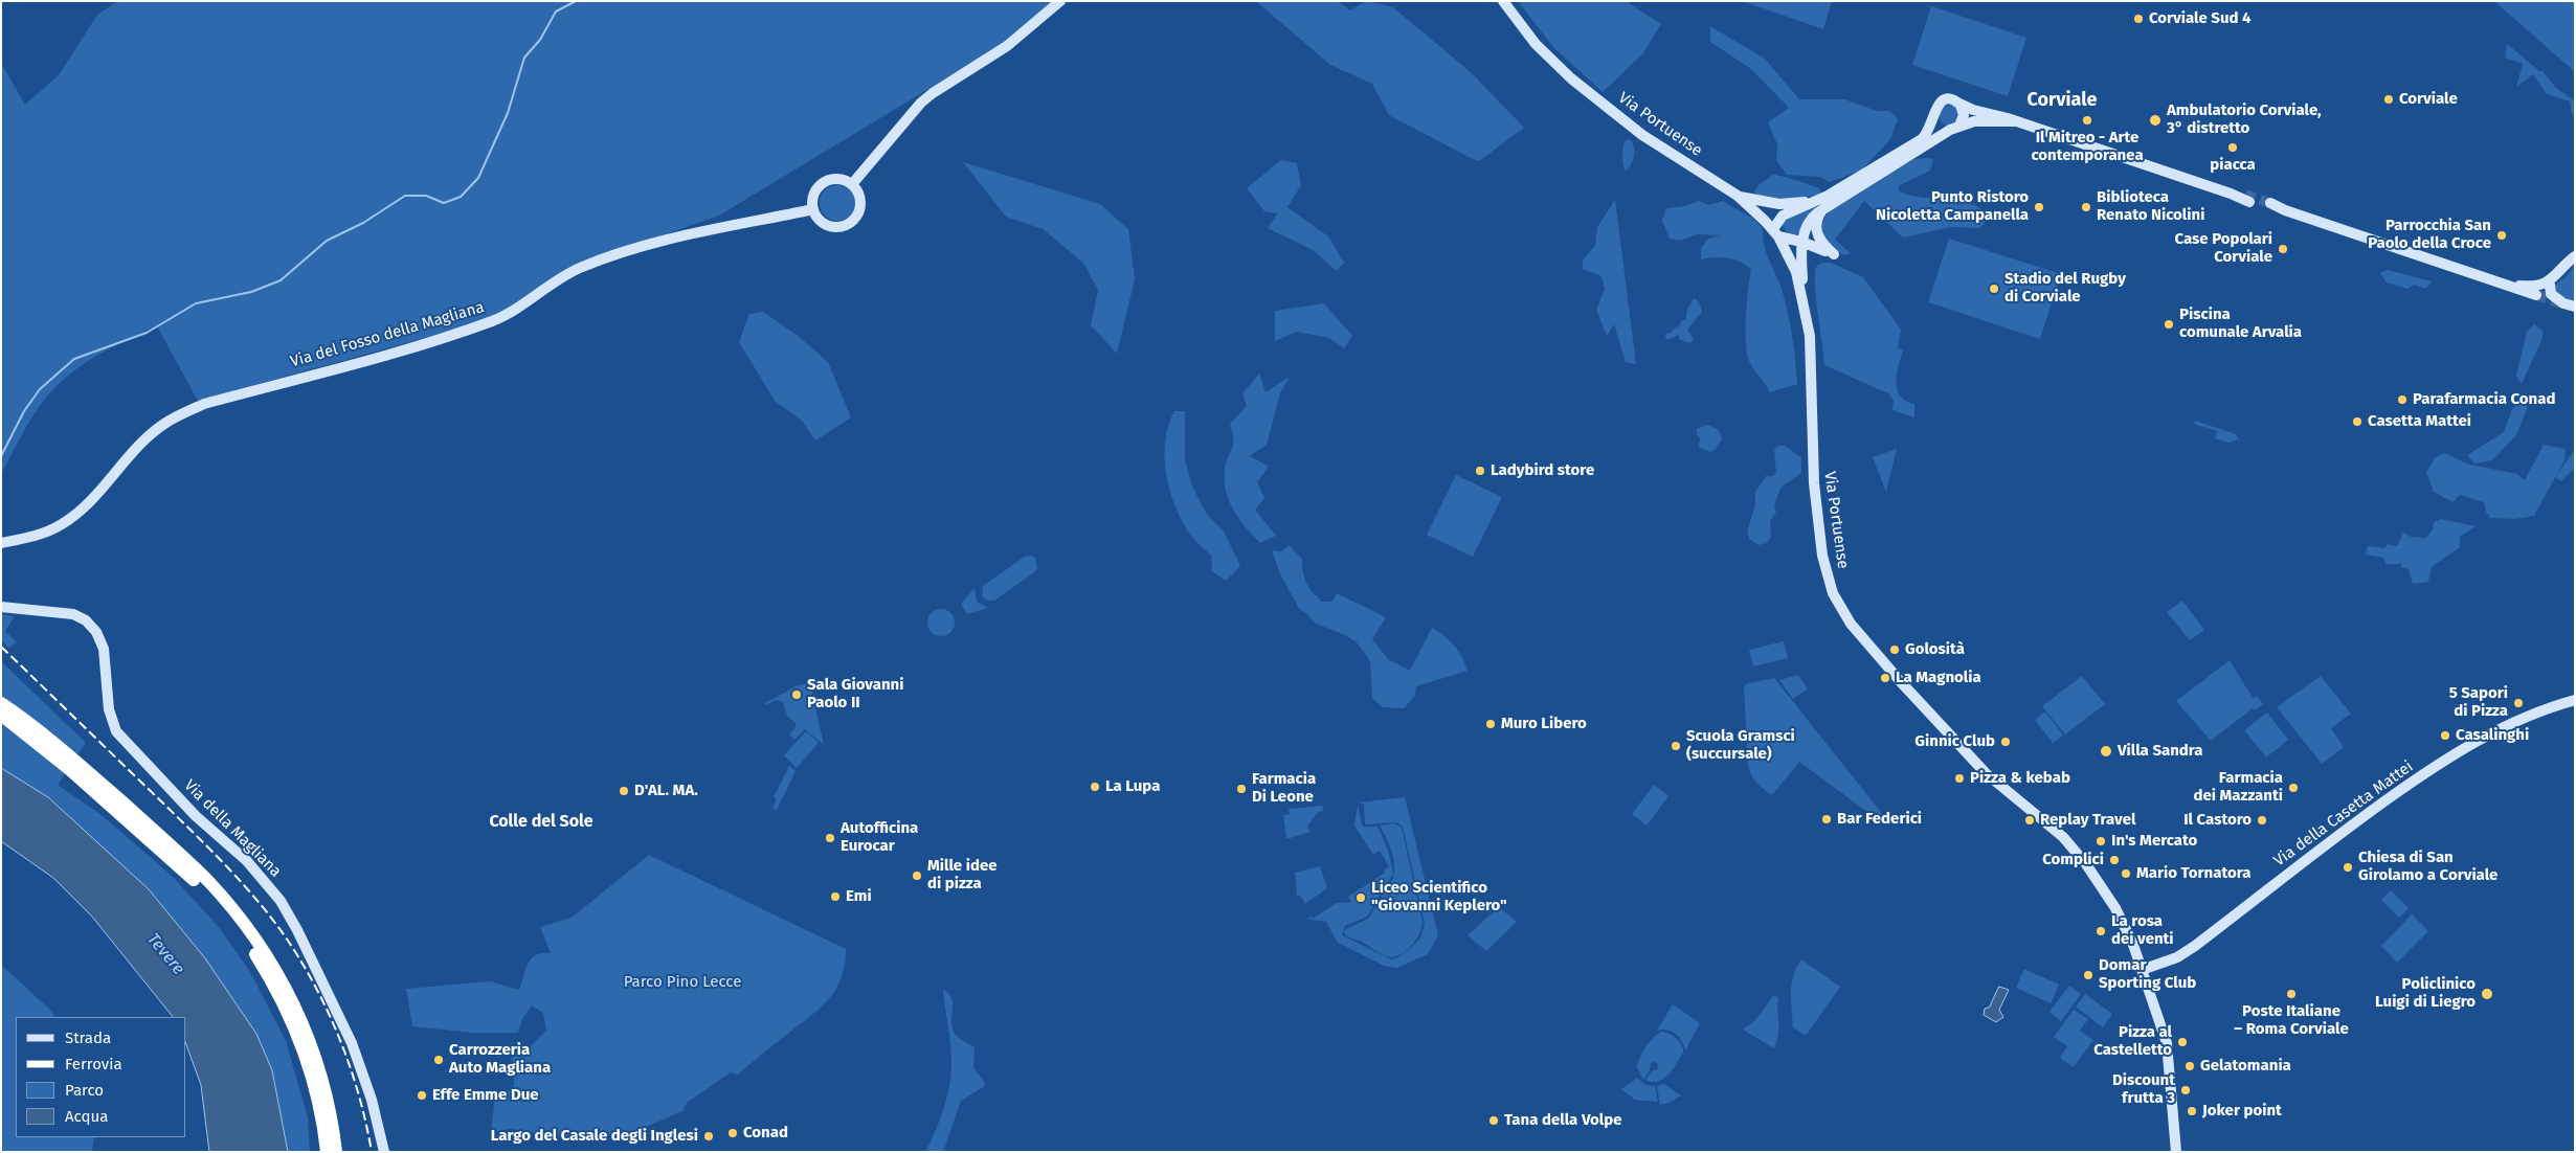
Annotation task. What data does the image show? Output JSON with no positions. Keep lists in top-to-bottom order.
{
  "streets": {
    "street": [
      "Via Portuense",
      "Via del Fosso della Magliana",
      "Via della Casetta Mattei",
      "Via della Magliana"
    ]
  },
  "crossings": [
    ["Via Portuense", "Via della Casetta Mattei"]
  ],
  "districts": ["Corviale", "Colle del Sole"],
  "water": ["Tevere"],
  "parks": ["Parco Pino Lecce"],
  "places": [
    "Corviale Sud 4",
    "Corviale",
    "Il Mitreo - Arte contemporanea",
    "Ambulatorio Corviale, 3° distretto",
    "piacca",
    "Punto Ristoro Nicoletta Campanella",
    "Biblioteca Renato Nicolini",
    "Parrocchia San Paolo della Croce",
    "Case Popolari Corviale",
    "Stadio del Rugby di Corviale",
    "Piscina comunale Arvalia",
    "Parafarmacia Conad",
    "Casetta Mattei",
    "Ladybird store",
    "Golosità",
    "La Magnolia",
    "Sala Giovanni Paolo II",
    "5 Sapori di Pizza",
    "Muro Libero",
    "Casalinghi",
    "Ginnic Club",
    "Scuola Gramsci (succursale)",
    "Villa Sandra",
    "Pizza & kebab",
    "La Lupa",
    "Farmacia dei Mazzanti",
    "Farmacia Di Leone",
    "D'AL. MA.",
    "Bar Federici",
    "Replay Travel",
    "Il Castoro",
    "Autofficina Eurocar",
    "In's Mercato",
    "Complici",
    "Chiesa di San Girolamo a Corviale",
    "Mario Tornatora",
    "Mille idee di pizza",
    "Emi",
    "Liceo Scientifico \"Giovanni Keplero\"",
    "La rosa dei venti",
    "Domar Sporting Club",
    "Poste Italiane – Roma Corviale",
    "Policlinico Luigi di Liegro",
    "Pizza al Castelletto",
    "Carrozzeria Auto Magliana",
    "Gelatomania",
    "Discount frutta 3",
    "Effe Emme Due",
    "Joker point",
    "Tana della Volpe",
    "Conad",
    "Largo del Casale degli Inglesi"
  ],
  "legend": [
    "Strada",
    "Ferrovia",
    "Parco",
    "Acqua"
  ]
}
